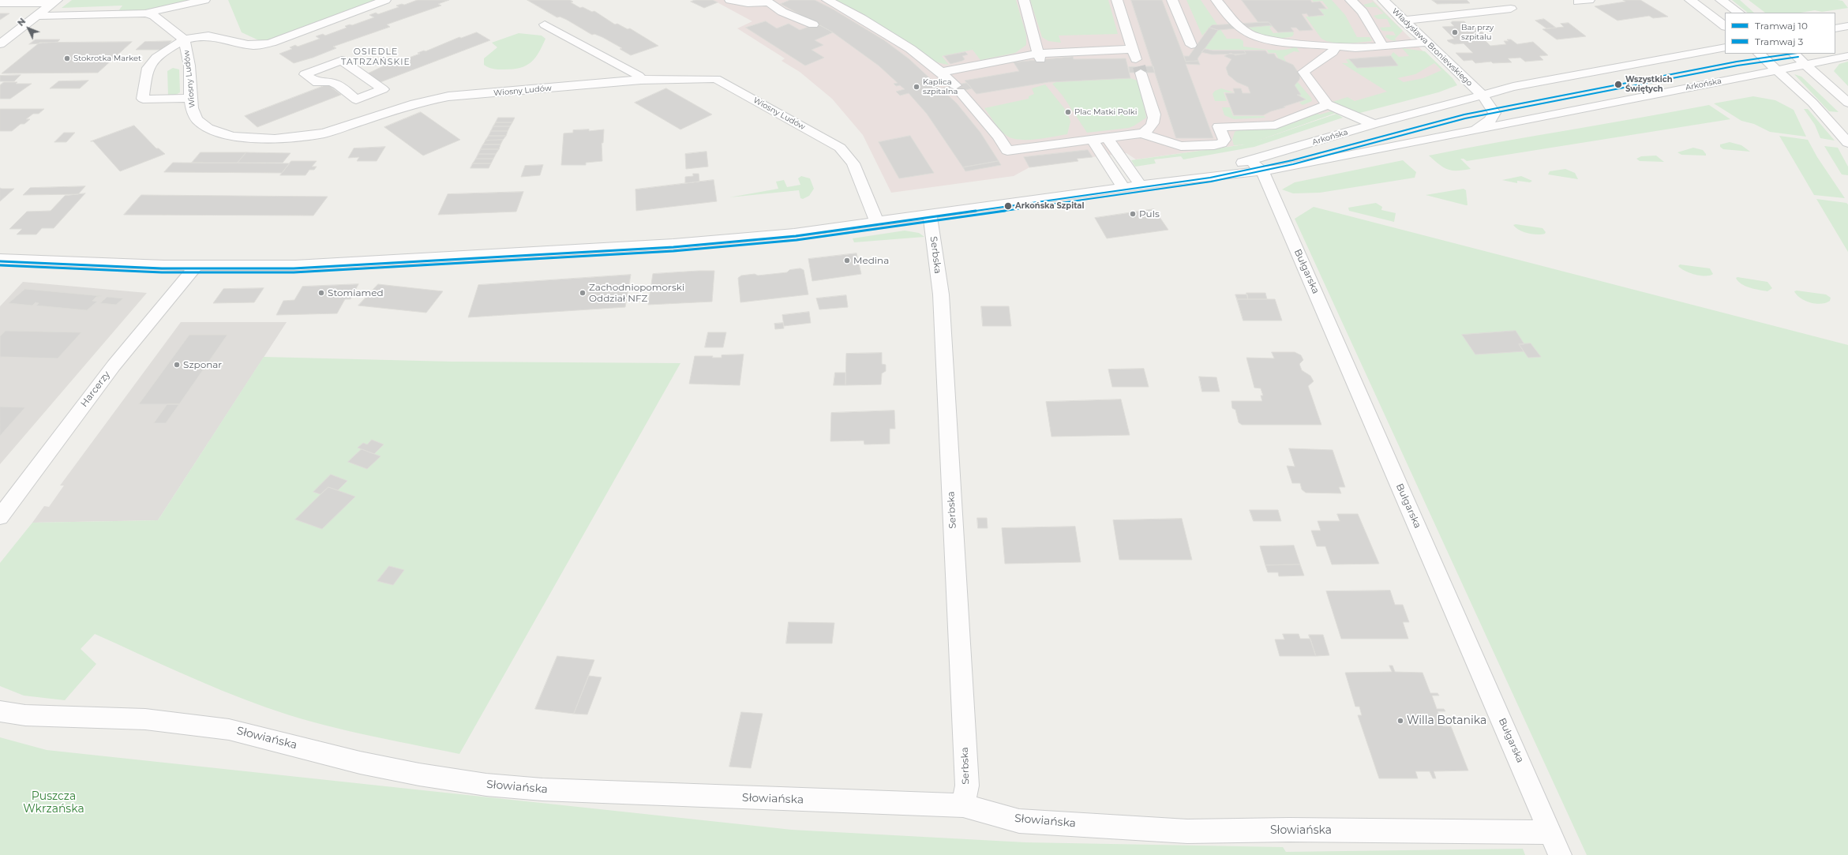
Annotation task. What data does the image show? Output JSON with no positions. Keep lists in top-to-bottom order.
{
  "streets": {
    "street": [
      "Władysława Broniewskiego",
      "Wiosny Ludów",
      "Arkońska",
      "Serbska",
      "Bułgarska",
      "Harcerzy",
      "Słowiańska"
    ]
  },
  "crossings": [
    ["Władysława Broniewskiego", "Arkońska"],
    ["Wiosny Ludów", "Arkońska"],
    ["Arkońska", "Serbska"],
    ["Arkońska", "Bułgarska"],
    ["Arkońska", "Harcerzy"],
    ["Serbska", "Słowiańska"],
    ["Bułgarska", "Słowiańska"]
  ],
  "districts": ["OSIEDLE TATRZAŃSKIE"],
  "parks": ["Puszcza Wkrzańska"],
  "places": [
    "Bar przy szpitalu",
    "Stokrotka Market",
    "Wszystkich Świętych",
    "Kaplica szpitalna",
    "Plac Matki Polki",
    "Arkońska Szpital",
    "Puls",
    "Medina",
    "Stomiamed",
    "Zachodniopomorski Oddział NFZ",
    "Szponar",
    "Willa Botanika"
  ],
  "lines": ["tram line 10", "tram line 3"],
  "legend": ["Tramwaj 10", "Tramwaj 3"],
  "north": "top left"
}
